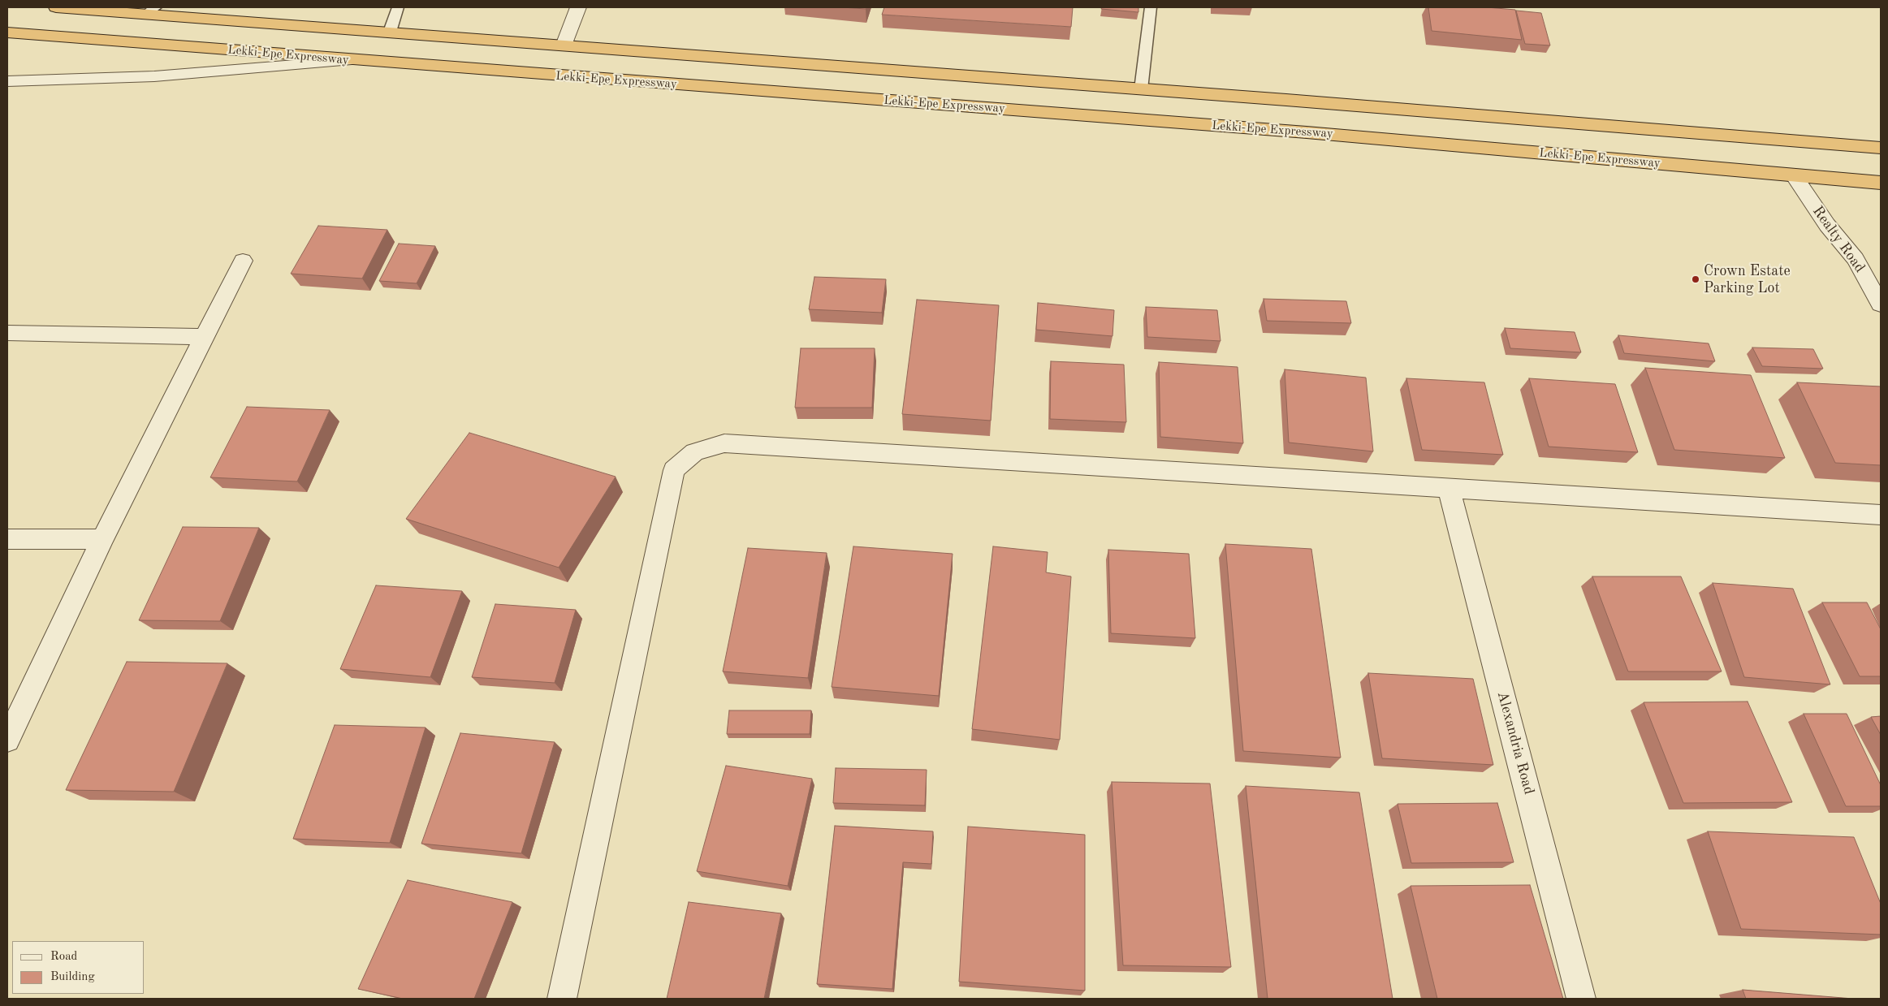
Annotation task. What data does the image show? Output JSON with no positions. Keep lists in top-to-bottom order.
{
  "streets": {
    "highway": ["Lekki-Epe Expressway"],
    "street": ["Realty Road", "Alexandria Road"]
  },
  "crossings": [
    ["Lekki-Epe Expressway", "Realty Road"]
  ],
  "places": ["Crown Estate Parking Lot"],
  "legend": ["Road", "Building"]
}
